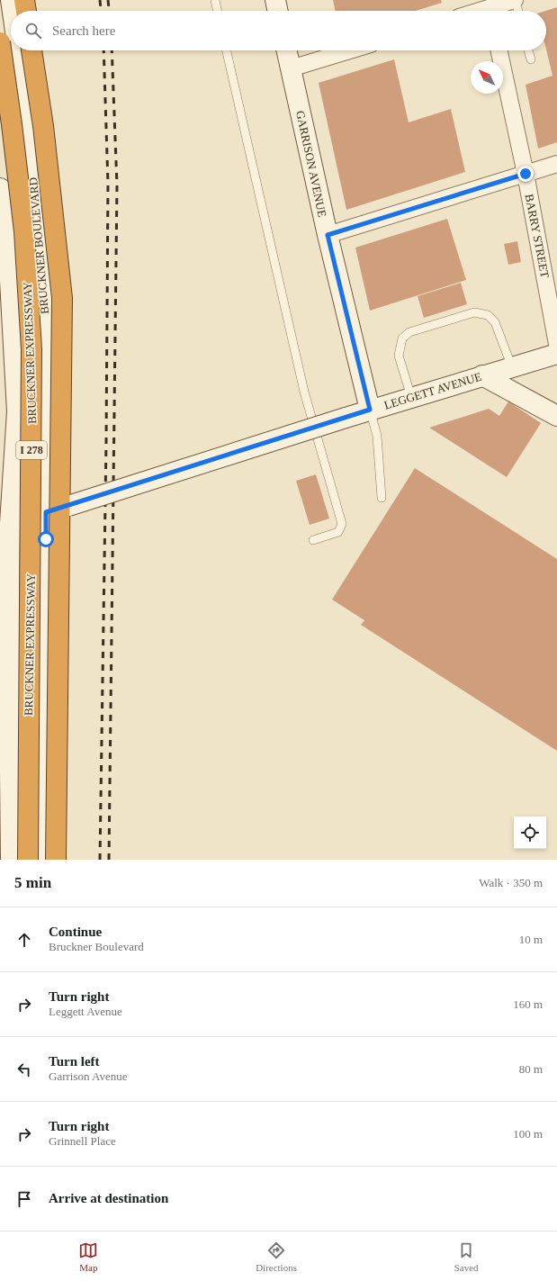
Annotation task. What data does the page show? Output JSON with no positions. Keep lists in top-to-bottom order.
{
  "streets": {
    "highway": ["BRUCKNER EXPRESSWAY", "I 278"],
    "main road": ["GARRISON AVENUE", "BRUCKNER BOULEVARD", "LEGGETT AVENUE"],
    "street": ["BARRY STREET"]
  },
  "crossings": [
    ["GARRISON AVENUE", "LEGGETT AVENUE"],
    ["BRUCKNER BOULEVARD", "LEGGETT AVENUE"]
  ],
  "north": "top left",
  "page": {
    "search": "Search here",
    "heading": ["5 min", "Walk · 350 m"],
    "list": [
      ["Continue", "Bruckner Boulevard", "10 m"],
      ["Turn right", "Leggett Avenue", "160 m"],
      ["Turn left", "Garrison Avenue", "80 m"],
      ["Turn right", "Grinnell Place", "100 m"],
      "Arrive at destination"
    ],
    "nav": ["Map", "Directions", "Saved"]
  }
}
